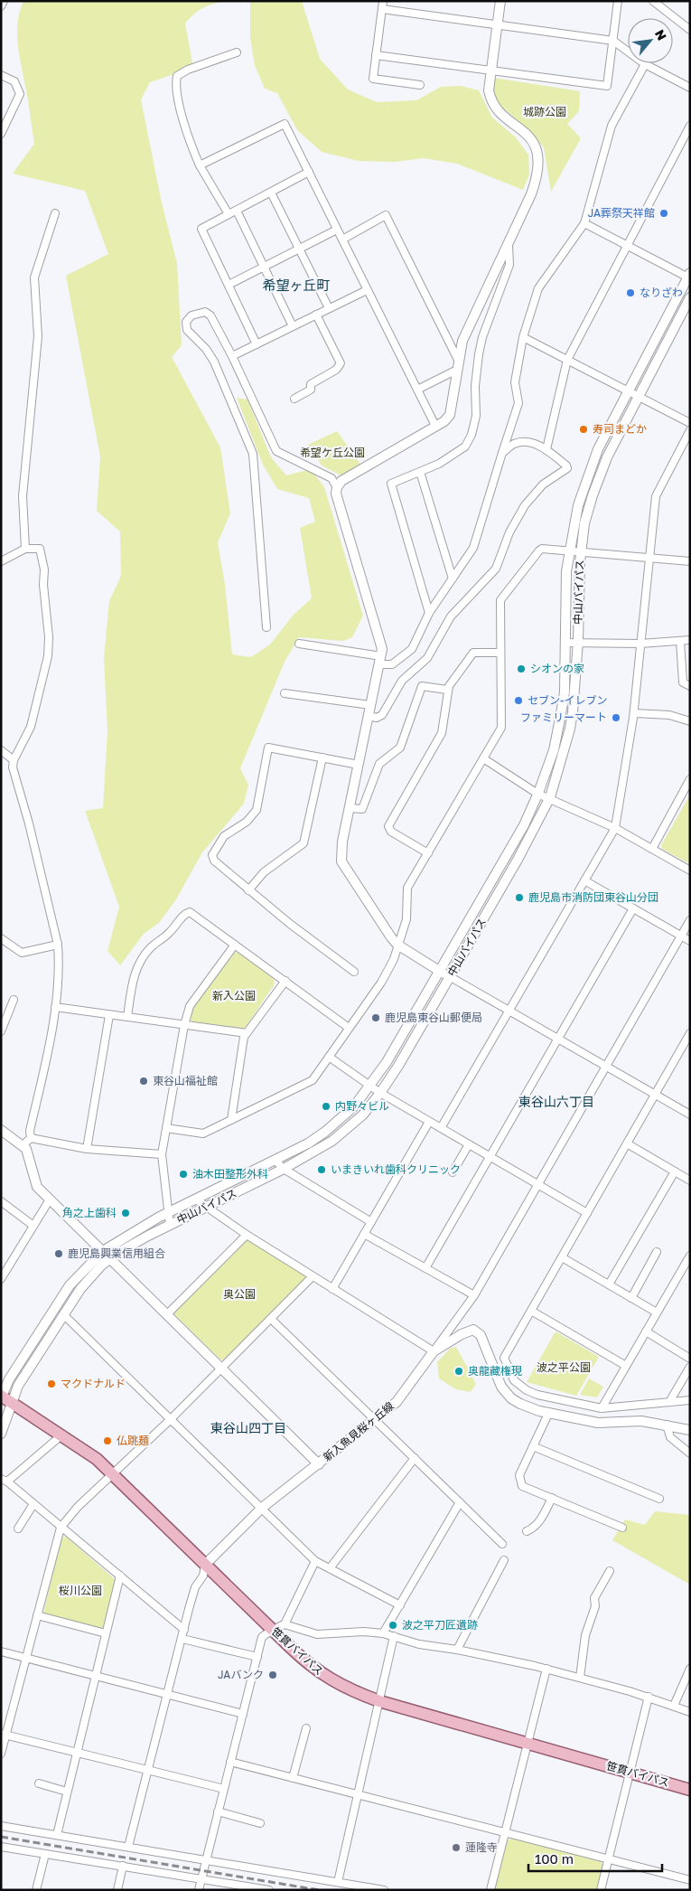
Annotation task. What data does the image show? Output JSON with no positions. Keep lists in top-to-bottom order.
{
  "streets": {
    "main road": ["笹貫バイパス"],
    "street": ["中山バイパス", "新入魚見桜ヶ丘線"]
  },
  "crossings": [
    ["中山バイパス", "笹貫バイパス"],
    ["新入魚見桜ヶ丘線", "笹貫バイパス"]
  ],
  "districts": ["希望ヶ丘町", "東谷山六丁目", "東谷山四丁目"],
  "parks": [
    "城跡公園",
    "希望ケ丘公園",
    "新入公園",
    "奥公園",
    "波之平公園",
    "桜川公園"
  ],
  "places": [
    "JA葬祭天祥館",
    "なりざわ",
    "寿司まどか",
    "シオンの家",
    "セブン-イレブン",
    "ファミリーマート",
    "鹿児島市消防団東谷山分団",
    "鹿児島東谷山郵便局",
    "東谷山福祉館",
    "内野々ビル",
    "いまきいれ歯科クリニック",
    "油木田整形外科",
    "角之上歯科",
    "鹿児島興業信用組合",
    "奥龍藏権現",
    "マクドナルド",
    "仏跳麺",
    "波之平刀匠遺跡",
    "JAバンク",
    "蓮隆寺"
  ],
  "scale_bar": "100 m",
  "north": "top right"
}
